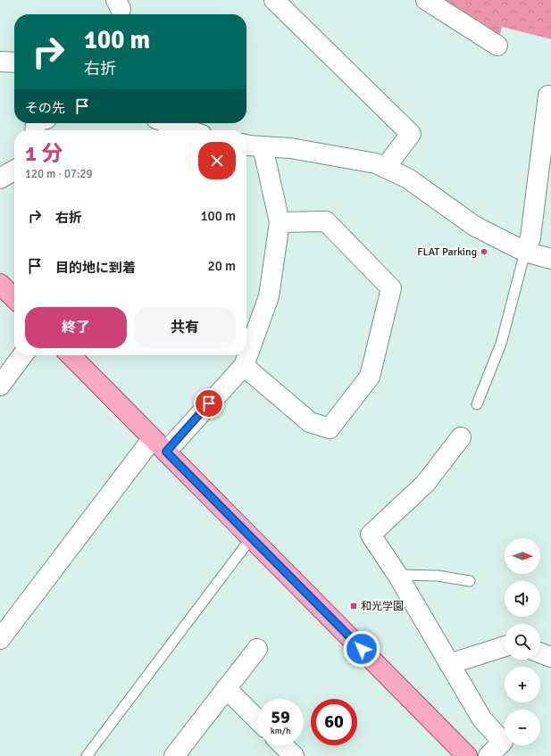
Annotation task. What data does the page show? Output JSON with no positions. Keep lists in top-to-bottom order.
{
  "places": {
    "other": ["FLAT Parking"],
    "transit": ["和光学園"]
  },
  "north": "right",
  "page": {
    "turn": ["100 m", "右折"],
    "then": "その先",
    "heading": ["1 分", "120 m · 07:29"],
    "list": [
      {
        "name": "右折",
        "value": "100 m"
      },
      {
        "name": "目的地に到着",
        "value": "20 m"
      }
    ],
    "buttons": ["終了", "共有"],
    "map_buttons": ["+", "−"],
    "speed": "59 km/h",
    "limit": "60"
  }
}
